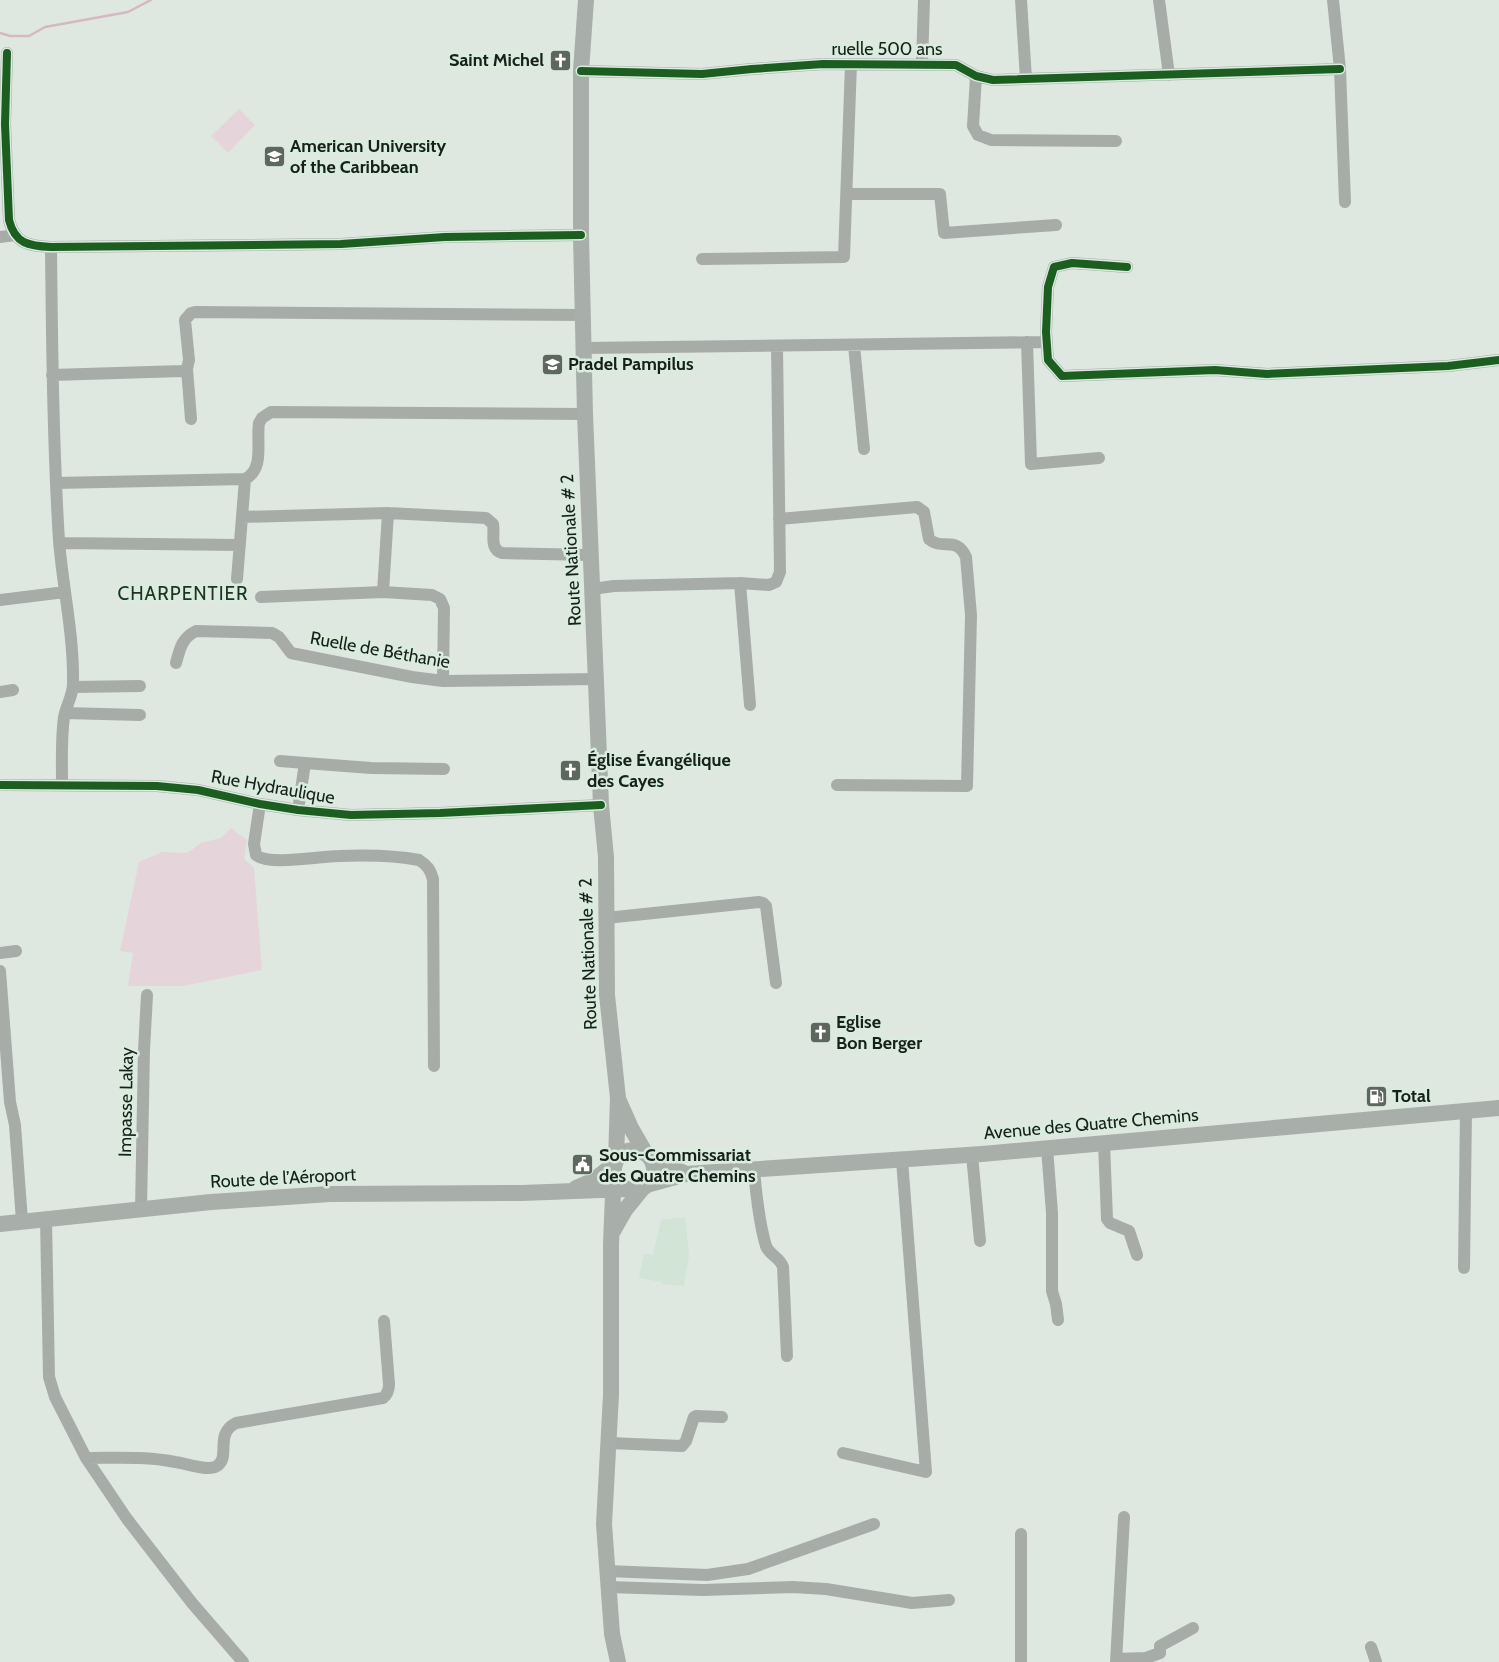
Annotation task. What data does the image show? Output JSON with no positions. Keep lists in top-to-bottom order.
{
  "streets": {
    "main road": ["Route Nationale # 2", "Avenue des Quatre Chemins", "Route de l’Aéroport"],
    "street": [
      "ruelle 500 ans",
      "Ruelle de Béthanie",
      "Rue Hydraulique",
      "Impasse Lakay"
    ]
  },
  "crossings": [
    ["ruelle 500 ans", "Route Nationale # 2"],
    ["Route Nationale # 2", "Ruelle de Béthanie"],
    ["Route Nationale # 2", "Rue Hydraulique"],
    ["Route Nationale # 2", "Avenue des Quatre Chemins"],
    ["Route Nationale # 2", "Route de l’Aéroport"],
    ["Impasse Lakay", "Route de l’Aéroport"],
    ["Avenue des Quatre Chemins", "Route de l’Aéroport"]
  ],
  "districts": ["CHARPENTIER"],
  "places": {
    "church": ["Saint Michel", "Église Évangélique des Cayes", "Eglise Bon Berger"],
    "school or university": ["American University of the Caribbean", "Pradel Pampilus"],
    "fuel station": ["Total"],
    "public building": ["Sous-Commissariat des Quatre Chemins"]
  }
}
